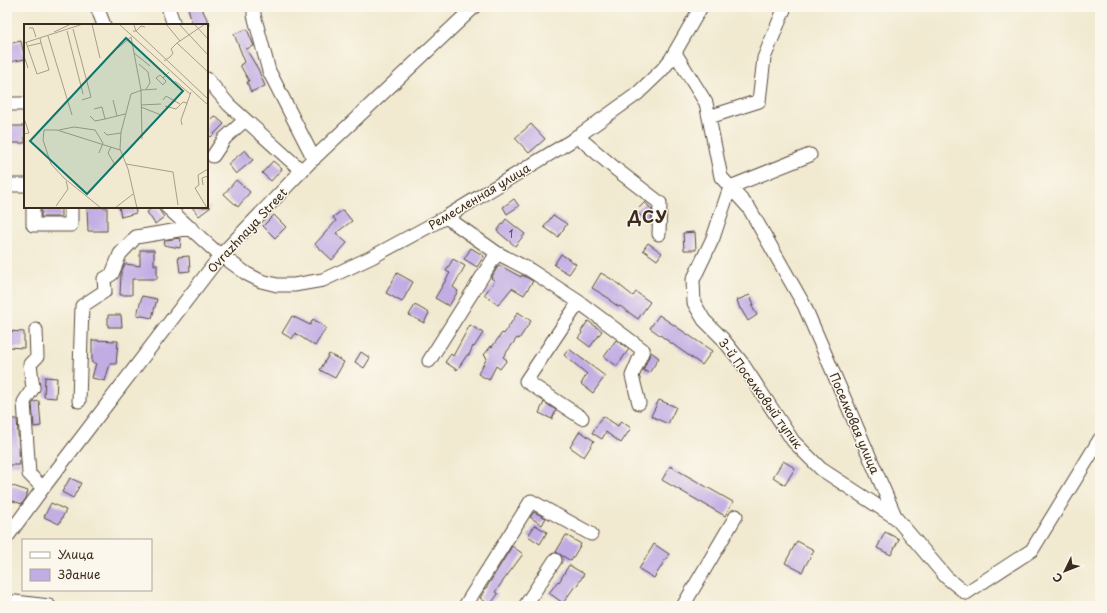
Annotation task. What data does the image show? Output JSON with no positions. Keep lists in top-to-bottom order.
{
  "streets": {
    "street": [
      "Ремесленная улица",
      "Ovrazhnaya Street",
      "3-й Поселковый тупик",
      "Поселковая улица"
    ]
  },
  "crossings": [
    ["Ремесленная улица", "Ovrazhnaya Street"],
    ["Ремесленная улица", "Поселковая улица"],
    ["3-й Поселковый тупик", "Поселковая улица"]
  ],
  "districts": ["ДСУ"],
  "house_numbers": ["1"],
  "legend": ["Улица", "Здание"],
  "north": "bottom left"
}
